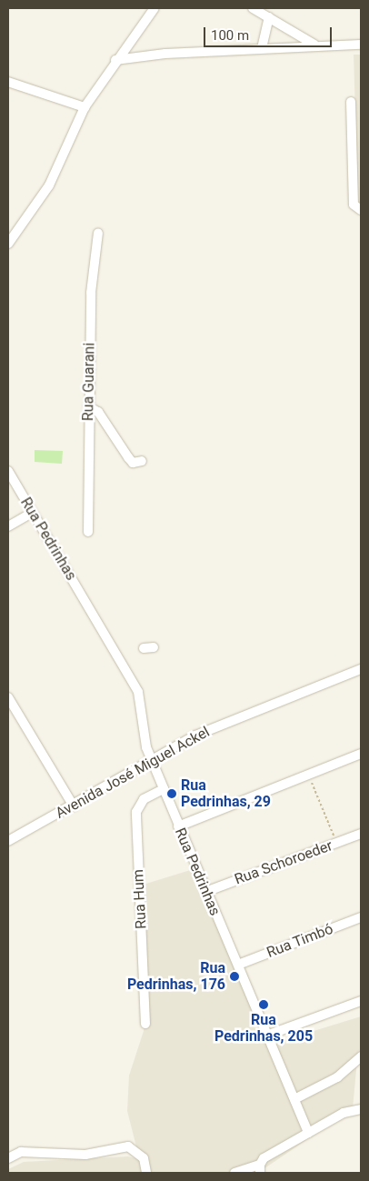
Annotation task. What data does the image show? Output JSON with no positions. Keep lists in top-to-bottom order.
{
  "streets": {
    "street": [
      "Rua Guarani",
      "Rua Pedrinhas",
      "Avenida José Miguel Ackel",
      "Rua Schoroeder",
      "Rua Hum",
      "Rua Timbó"
    ]
  },
  "crossings": [
    ["Rua Pedrinhas", "Avenida José Miguel Ackel"],
    ["Rua Pedrinhas", "Rua Schoroeder"],
    ["Rua Pedrinhas", "Rua Hum"],
    ["Rua Pedrinhas", "Rua Timbó"]
  ],
  "places": ["Rua Pedrinhas, 29", "Rua Pedrinhas, 176", "Rua Pedrinhas, 205"],
  "scale_bar": "100 m"
}
